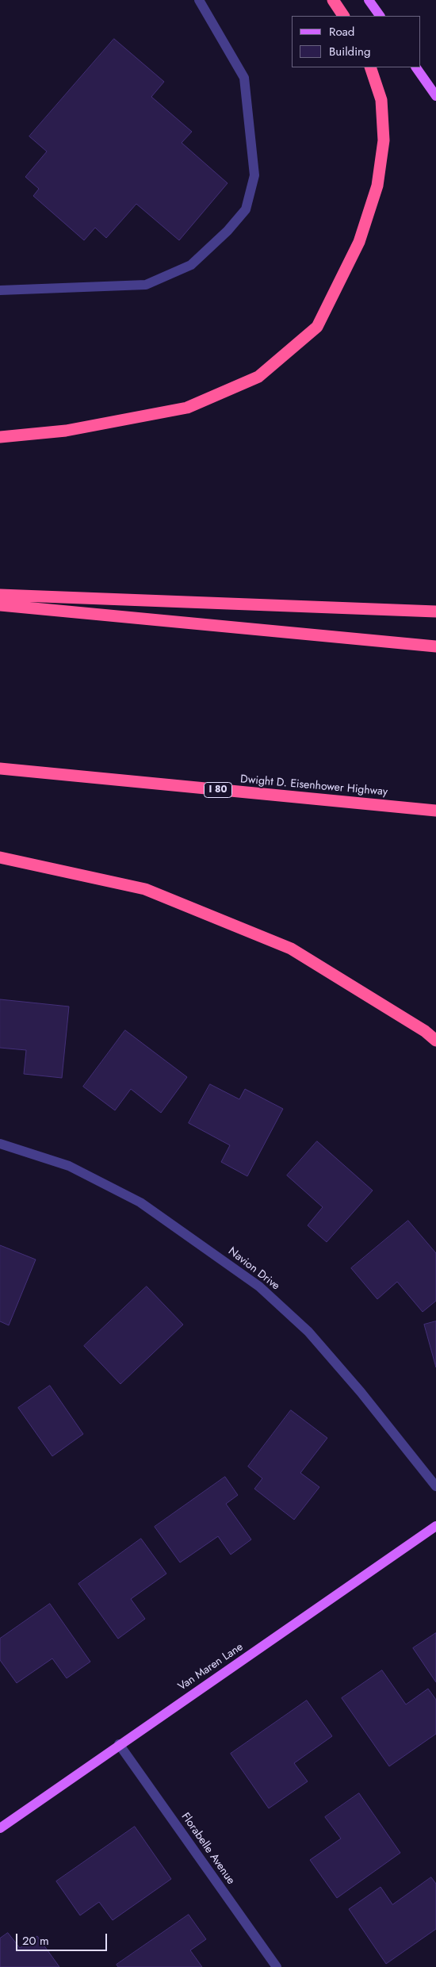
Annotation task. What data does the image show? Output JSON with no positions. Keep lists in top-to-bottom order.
{
  "streets": {
    "highway": ["Dwight D. Eisenhower Highway", "I 80"],
    "main road": ["Van Maren Lane"],
    "street": ["Navion Drive", "Florabelle Avenue"]
  },
  "crossings": [
    ["Van Maren Lane", "Florabelle Avenue"]
  ],
  "legend": ["Road", "Building"],
  "scale_bar": "20 m"
}
